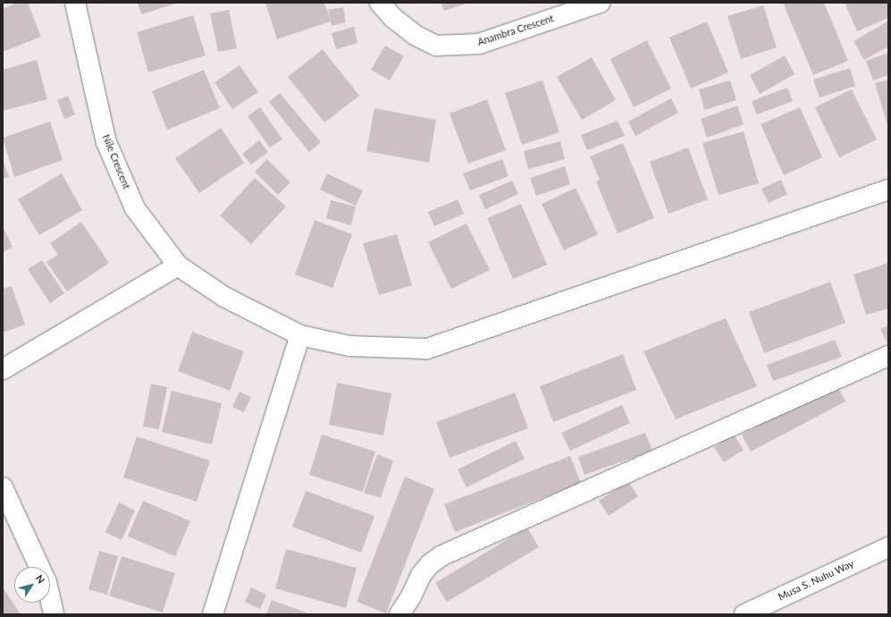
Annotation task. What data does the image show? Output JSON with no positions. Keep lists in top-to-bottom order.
{
  "streets": {
    "street": ["Anambra Crescent", "Nile Crescent", "Musa S. Nuhu Way"]
  },
  "north": "top right"
}
